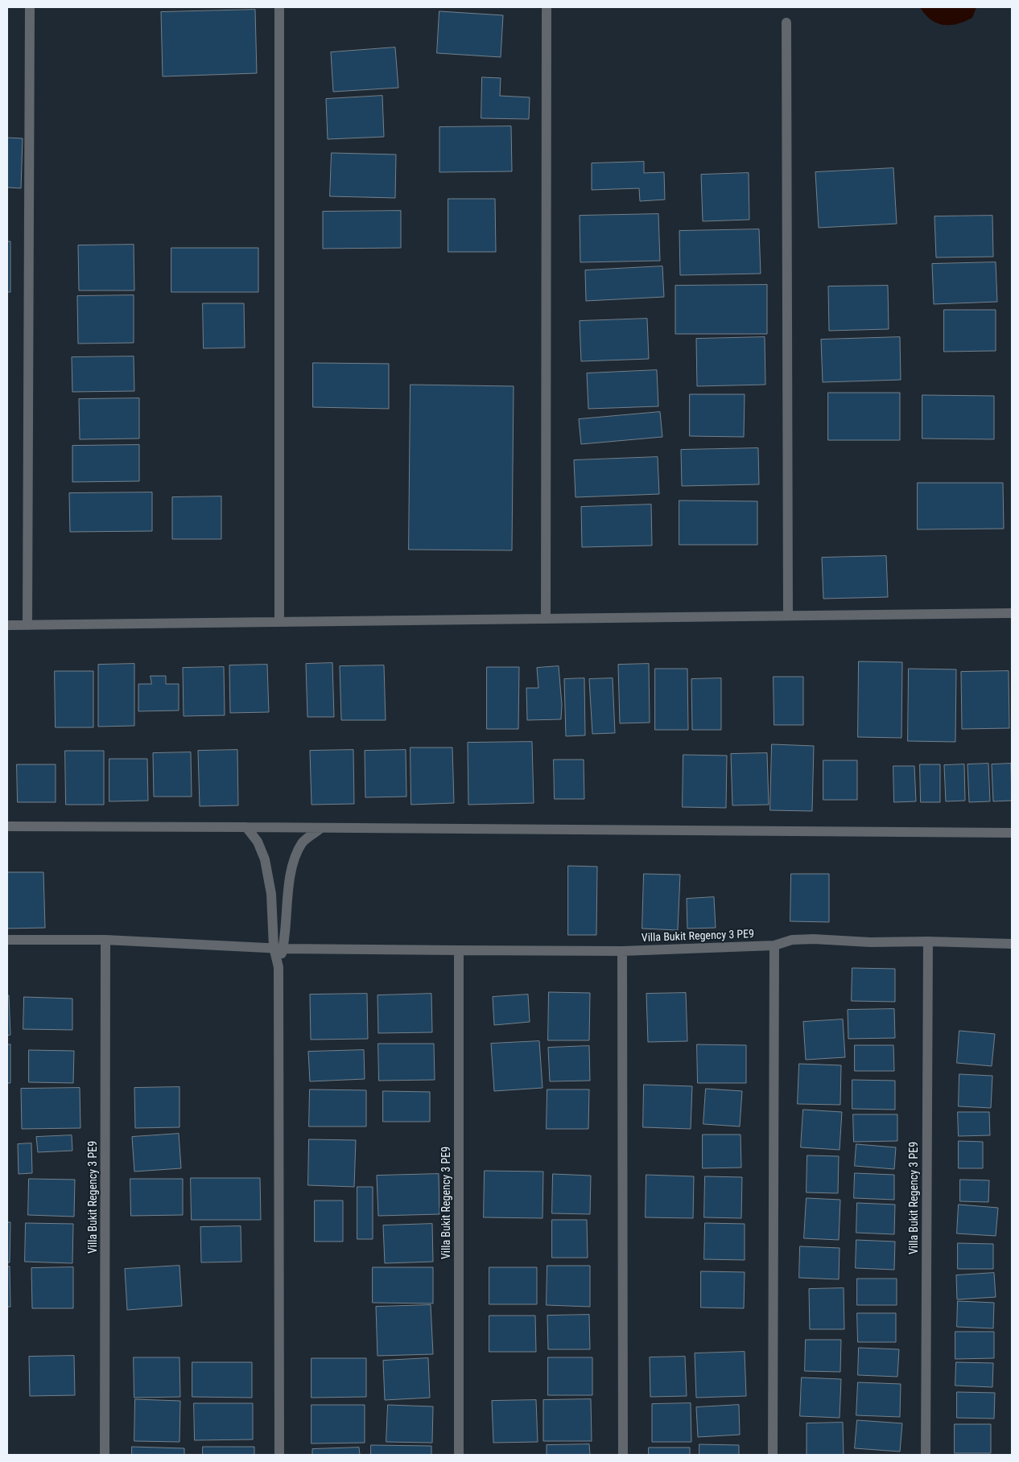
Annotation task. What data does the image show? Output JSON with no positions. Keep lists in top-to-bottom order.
{
  "streets": {
    "street": ["Villa Bukit Regency 3 PE9"]
  }
}
